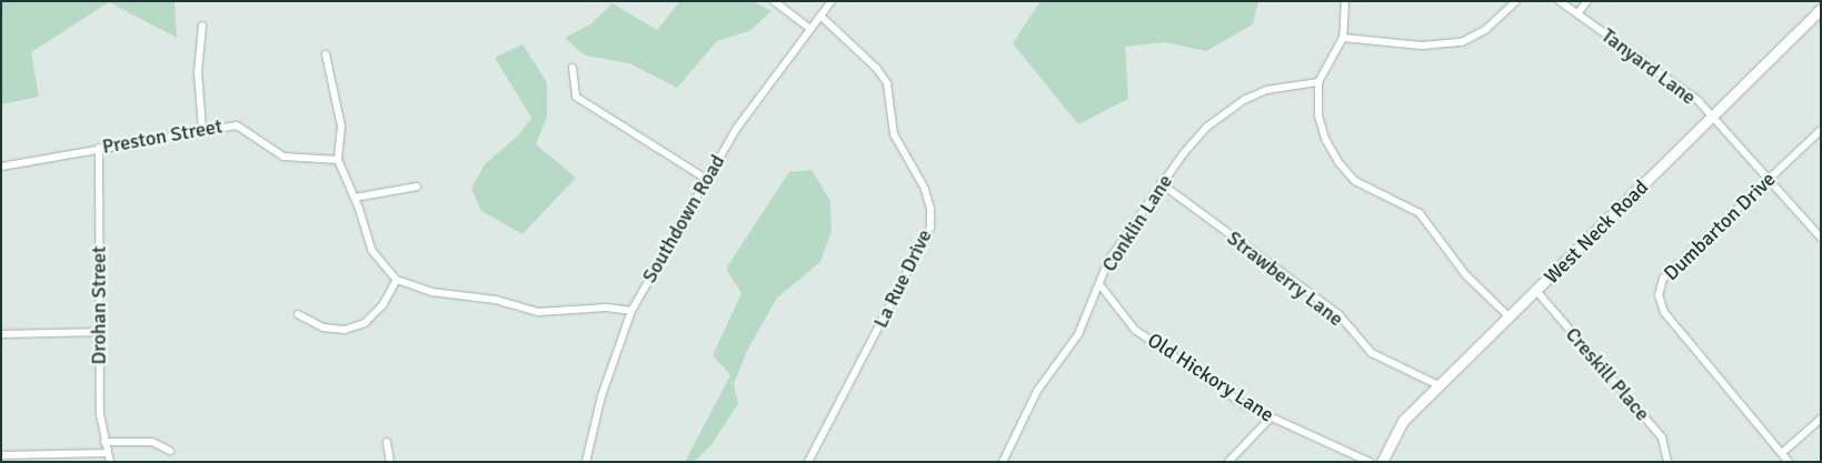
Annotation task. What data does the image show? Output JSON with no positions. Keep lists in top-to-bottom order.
{
  "streets": {
    "street": [
      "Tanyard Lane",
      "Preston Street",
      "Southdown Road",
      "Conklin Lane",
      "Dumbarton Drive",
      "West Neck Road",
      "La Rue Drive",
      "Strawberry Lane",
      "Drohan Street",
      "Creskill Place",
      "Old Hickory Lane"
    ]
  },
  "crossings": [
    ["Tanyard Lane", "Dumbarton Drive"],
    ["Tanyard Lane", "West Neck Road"],
    ["Preston Street", "Drohan Street"],
    ["Southdown Road", "La Rue Drive"],
    ["Conklin Lane", "Strawberry Lane"],
    ["Conklin Lane", "Old Hickory Lane"],
    ["West Neck Road", "Strawberry Lane"],
    ["West Neck Road", "Creskill Place"]
  ]
}
